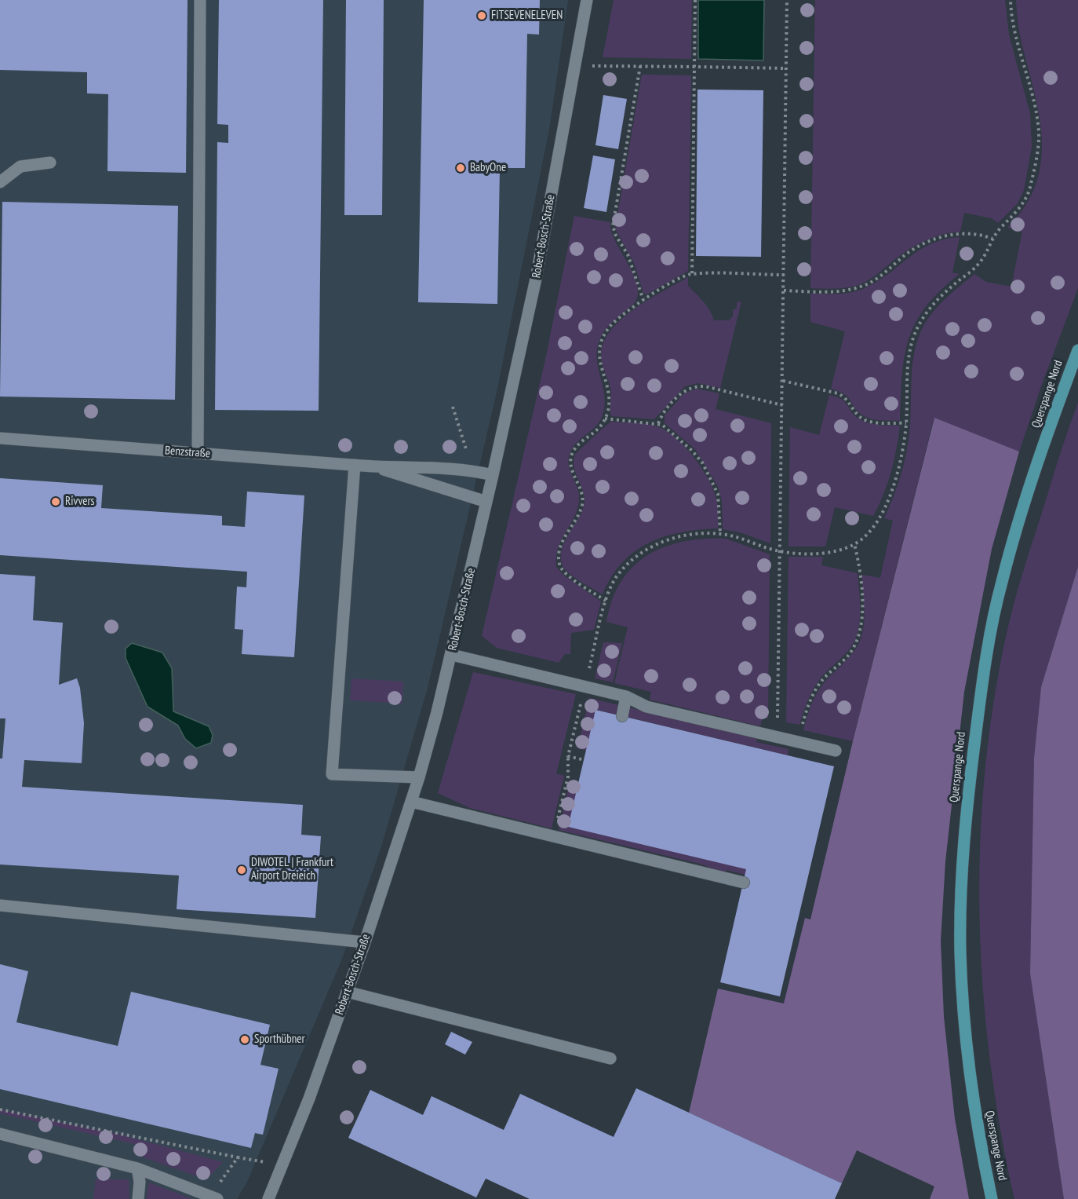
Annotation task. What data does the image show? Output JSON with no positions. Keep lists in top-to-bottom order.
{
  "streets": {
    "main road": ["Querspange Nord"],
    "street": ["Robert-Bosch-Straße", "Benzstraße"]
  },
  "crossings": [
    ["Robert-Bosch-Straße", "Benzstraße"]
  ],
  "places": [
    "FITSEVENELEVEN",
    "BabyOne",
    "Rivvers",
    "DIWOTEL | Frankfurt Airport Dreieich",
    "Sporthübner"
  ]
}
